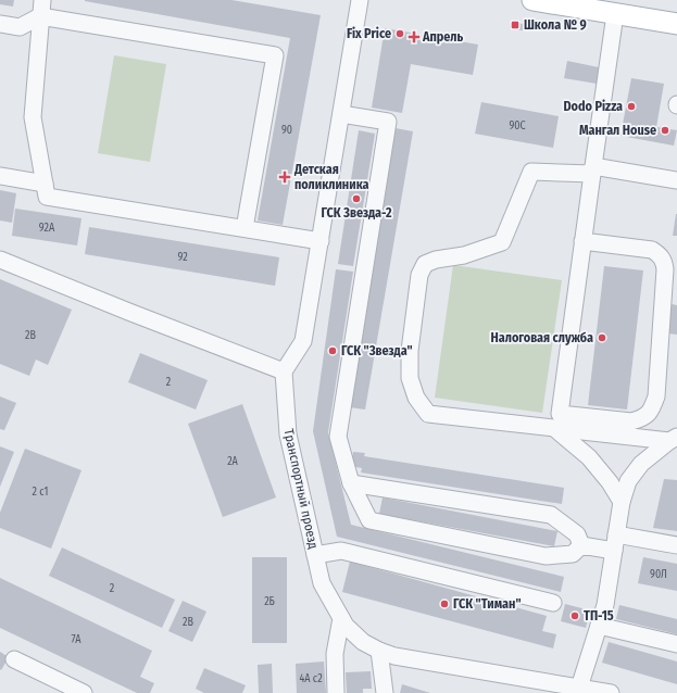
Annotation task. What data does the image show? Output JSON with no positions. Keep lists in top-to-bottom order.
{
  "streets": {
    "street": ["Транспортный проезд"]
  },
  "places": {
    "transit": ["Школа № 9"],
    "other": [
      "Fix Price",
      "Dodo Pizza",
      "Мангал House",
      "ГСК Звезда-2",
      "Налоговая служба",
      "ГСК \"Звезда\"",
      "ГСК \"Тиман\"",
      "ТП-15"
    ],
    "health": ["Апрель", "Детская поликлиника"]
  },
  "house_numbers": [
    "90С",
    "90",
    "92А",
    "92",
    "2В",
    "2",
    "2А",
    "2 с1",
    "90Л",
    "2",
    "2Б",
    "2В",
    "7А",
    "4А с2"
  ]
}
